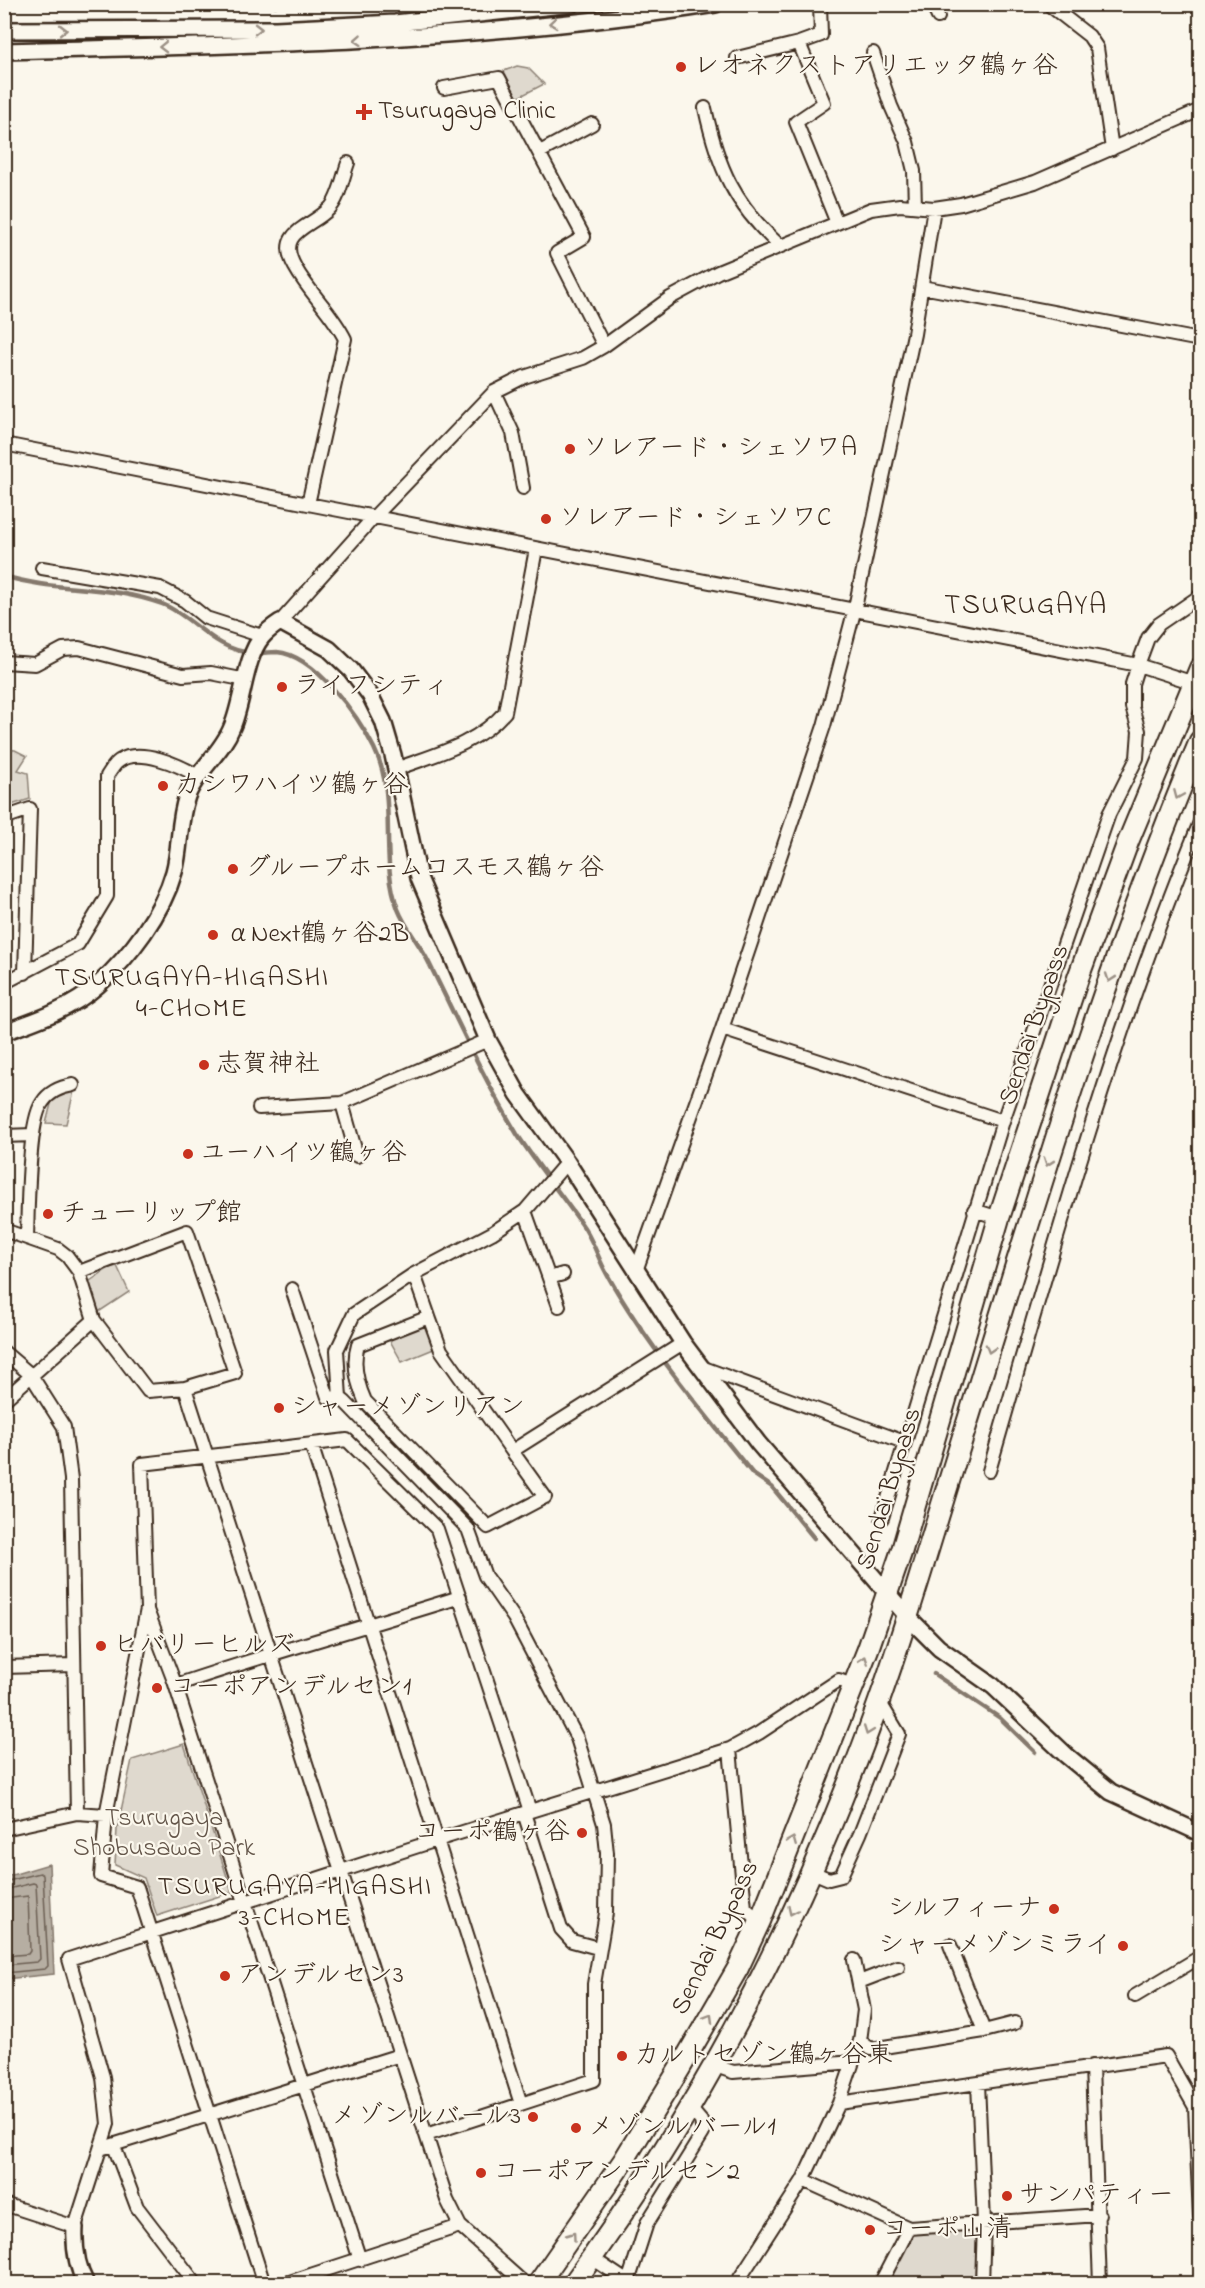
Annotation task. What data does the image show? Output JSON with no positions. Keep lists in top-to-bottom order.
{
  "streets": {
    "highway": ["Sendai Bypass"]
  },
  "districts": ["TSURUGAYA", "TSURUGAYA-HIGASHI 4-CHOME", "TSURUGAYA-HIGASHI 3-CHOME"],
  "parks": ["Tsurugaya Shobusawa Park"],
  "places": {
    "other": [
      "レオネクストアリエッタ鶴ヶ谷",
      "ソレアード・シェソワA",
      "ソレアード・シェソワC",
      "ライフシティ",
      "カシワハイツ鶴ヶ谷",
      "グループホームコスモス鶴ヶ谷",
      "αNext鶴ヶ谷2B",
      "志賀神社",
      "ユーハイツ鶴ヶ谷",
      "チューリップ館",
      "シャーメゾンリアン",
      "ヒバリーヒルズ",
      "コーポアンデルセン1",
      "コーポ鶴ヶ谷",
      "シルフィーナ",
      "シャーメゾンミライ",
      "アンデルセン3",
      "カルトセゾン鶴ヶ谷東",
      "メゾンルバール3",
      "メゾンルバール1",
      "コーポアンデルセン2",
      "サンパティー",
      "コーポ山清"
    ],
    "health": ["Tsurugaya Clinic"]
  }
}
